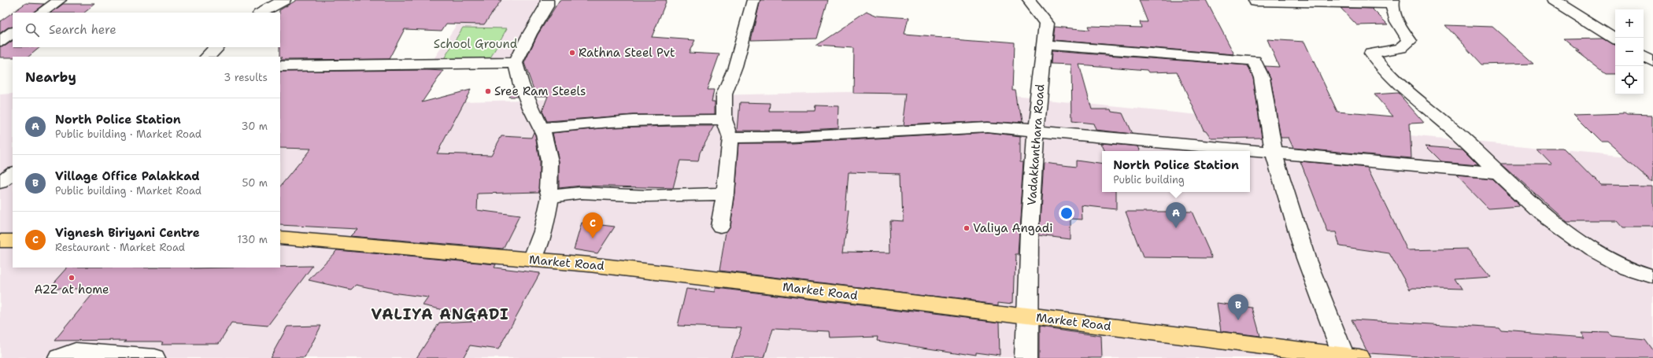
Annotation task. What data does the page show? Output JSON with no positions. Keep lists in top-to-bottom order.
{
  "streets": {
    "main road": ["Market Road"],
    "street": ["Vadakkanthara Road"]
  },
  "crossings": [
    ["Vadakkanthara Road", "Market Road"]
  ],
  "districts": ["VALIYA ANGADI"],
  "parks": ["School Ground"],
  "places": [
    "Rathna Steel Pvt",
    "Sree Ram Steels",
    "Valiya Angadi",
    "A2Z at home"
  ],
  "page": {
    "map_buttons": ["+", "−"],
    "search": "Search here",
    "heading": ["Nearby", "3 results"],
    "list": [
      {
        "mark": "A",
        "name": "North Police Station",
        "note": "Public building · Market Road",
        "value": "30 m"
      },
      {
        "mark": "B",
        "name": "Village Office Palakkad",
        "note": "Public building · Market Road",
        "value": "50 m"
      },
      {
        "mark": "C",
        "name": "Vignesh Biriyani Centre",
        "note": "Restaurant · Market Road",
        "value": "130 m"
      }
    ],
    "popup": ["North Police Station", "Public building"],
    "pins": ["A", "C", "B"]
  }
}
